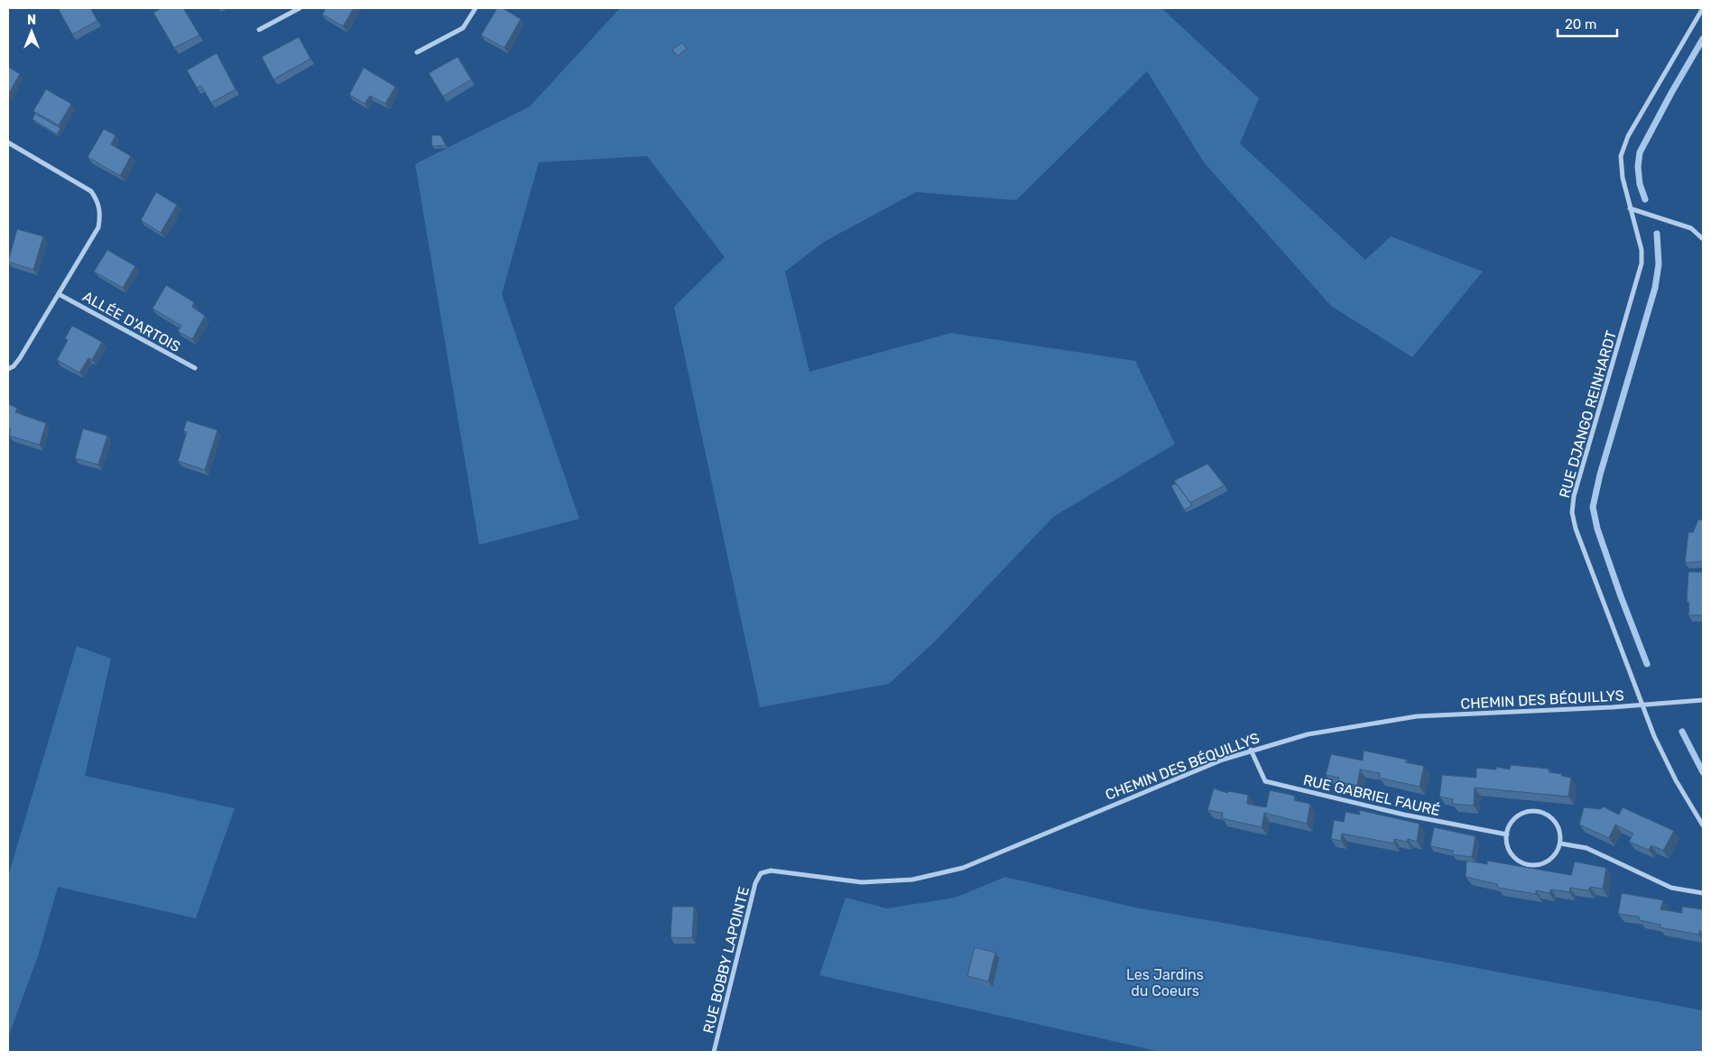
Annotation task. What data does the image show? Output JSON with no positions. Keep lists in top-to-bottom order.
{
  "streets": {
    "street": [
      "ALLÉE D'ARTOIS",
      "RUE DJANGO REINHARDT",
      "CHEMIN DES BÉQUILLYS",
      "RUE GABRIEL FAURÉ",
      "RUE BOBBY LAPOINTE"
    ]
  },
  "crossings": [
    ["RUE DJANGO REINHARDT", "CHEMIN DES BÉQUILLYS"],
    ["CHEMIN DES BÉQUILLYS", "RUE GABRIEL FAURÉ"],
    ["CHEMIN DES BÉQUILLYS", "RUE BOBBY LAPOINTE"]
  ],
  "parks": ["Les Jardins du Coeurs"],
  "scale_bar": "20 m",
  "north": "top"
}
